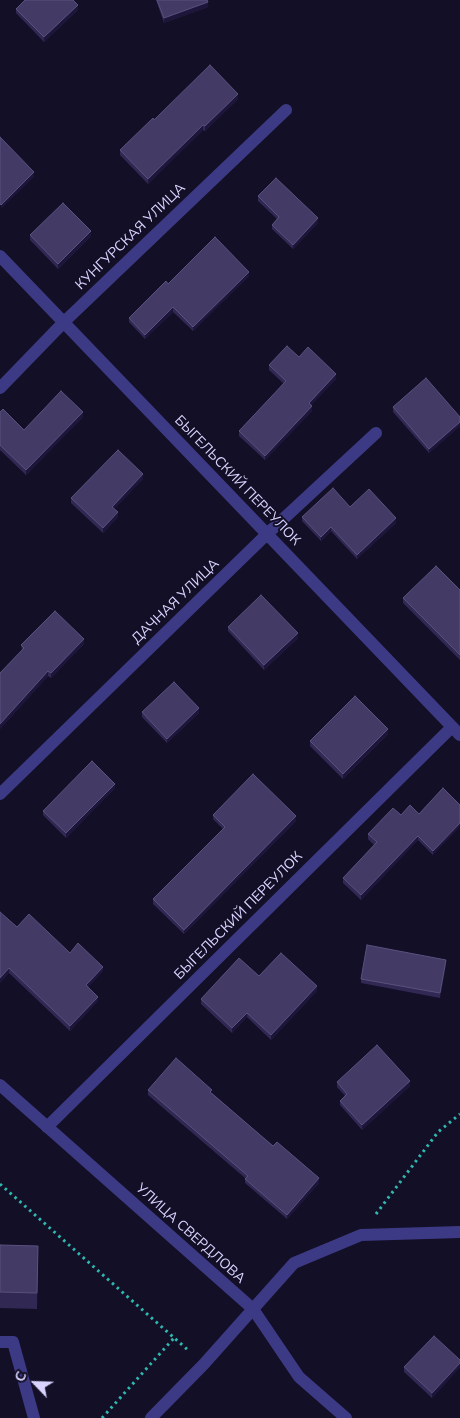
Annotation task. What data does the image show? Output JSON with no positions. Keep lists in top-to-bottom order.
{
  "streets": {
    "street": [
      "КУНГУРСКАЯ УЛИЦА",
      "БЫГЕЛЬСКИЙ ПЕРЕУЛОК",
      "ДАЧНАЯ УЛИЦА",
      "УЛИЦА СВЕРДЛОВА"
    ]
  },
  "crossings": [
    ["КУНГУРСКАЯ УЛИЦА", "БЫГЕЛЬСКИЙ ПЕРЕУЛОК"],
    ["БЫГЕЛЬСКИЙ ПЕРЕУЛОК", "ДАЧНАЯ УЛИЦА"],
    ["БЫГЕЛЬСКИЙ ПЕРЕУЛОК", "УЛИЦА СВЕРДЛОВА"]
  ],
  "north": "top left"
}
